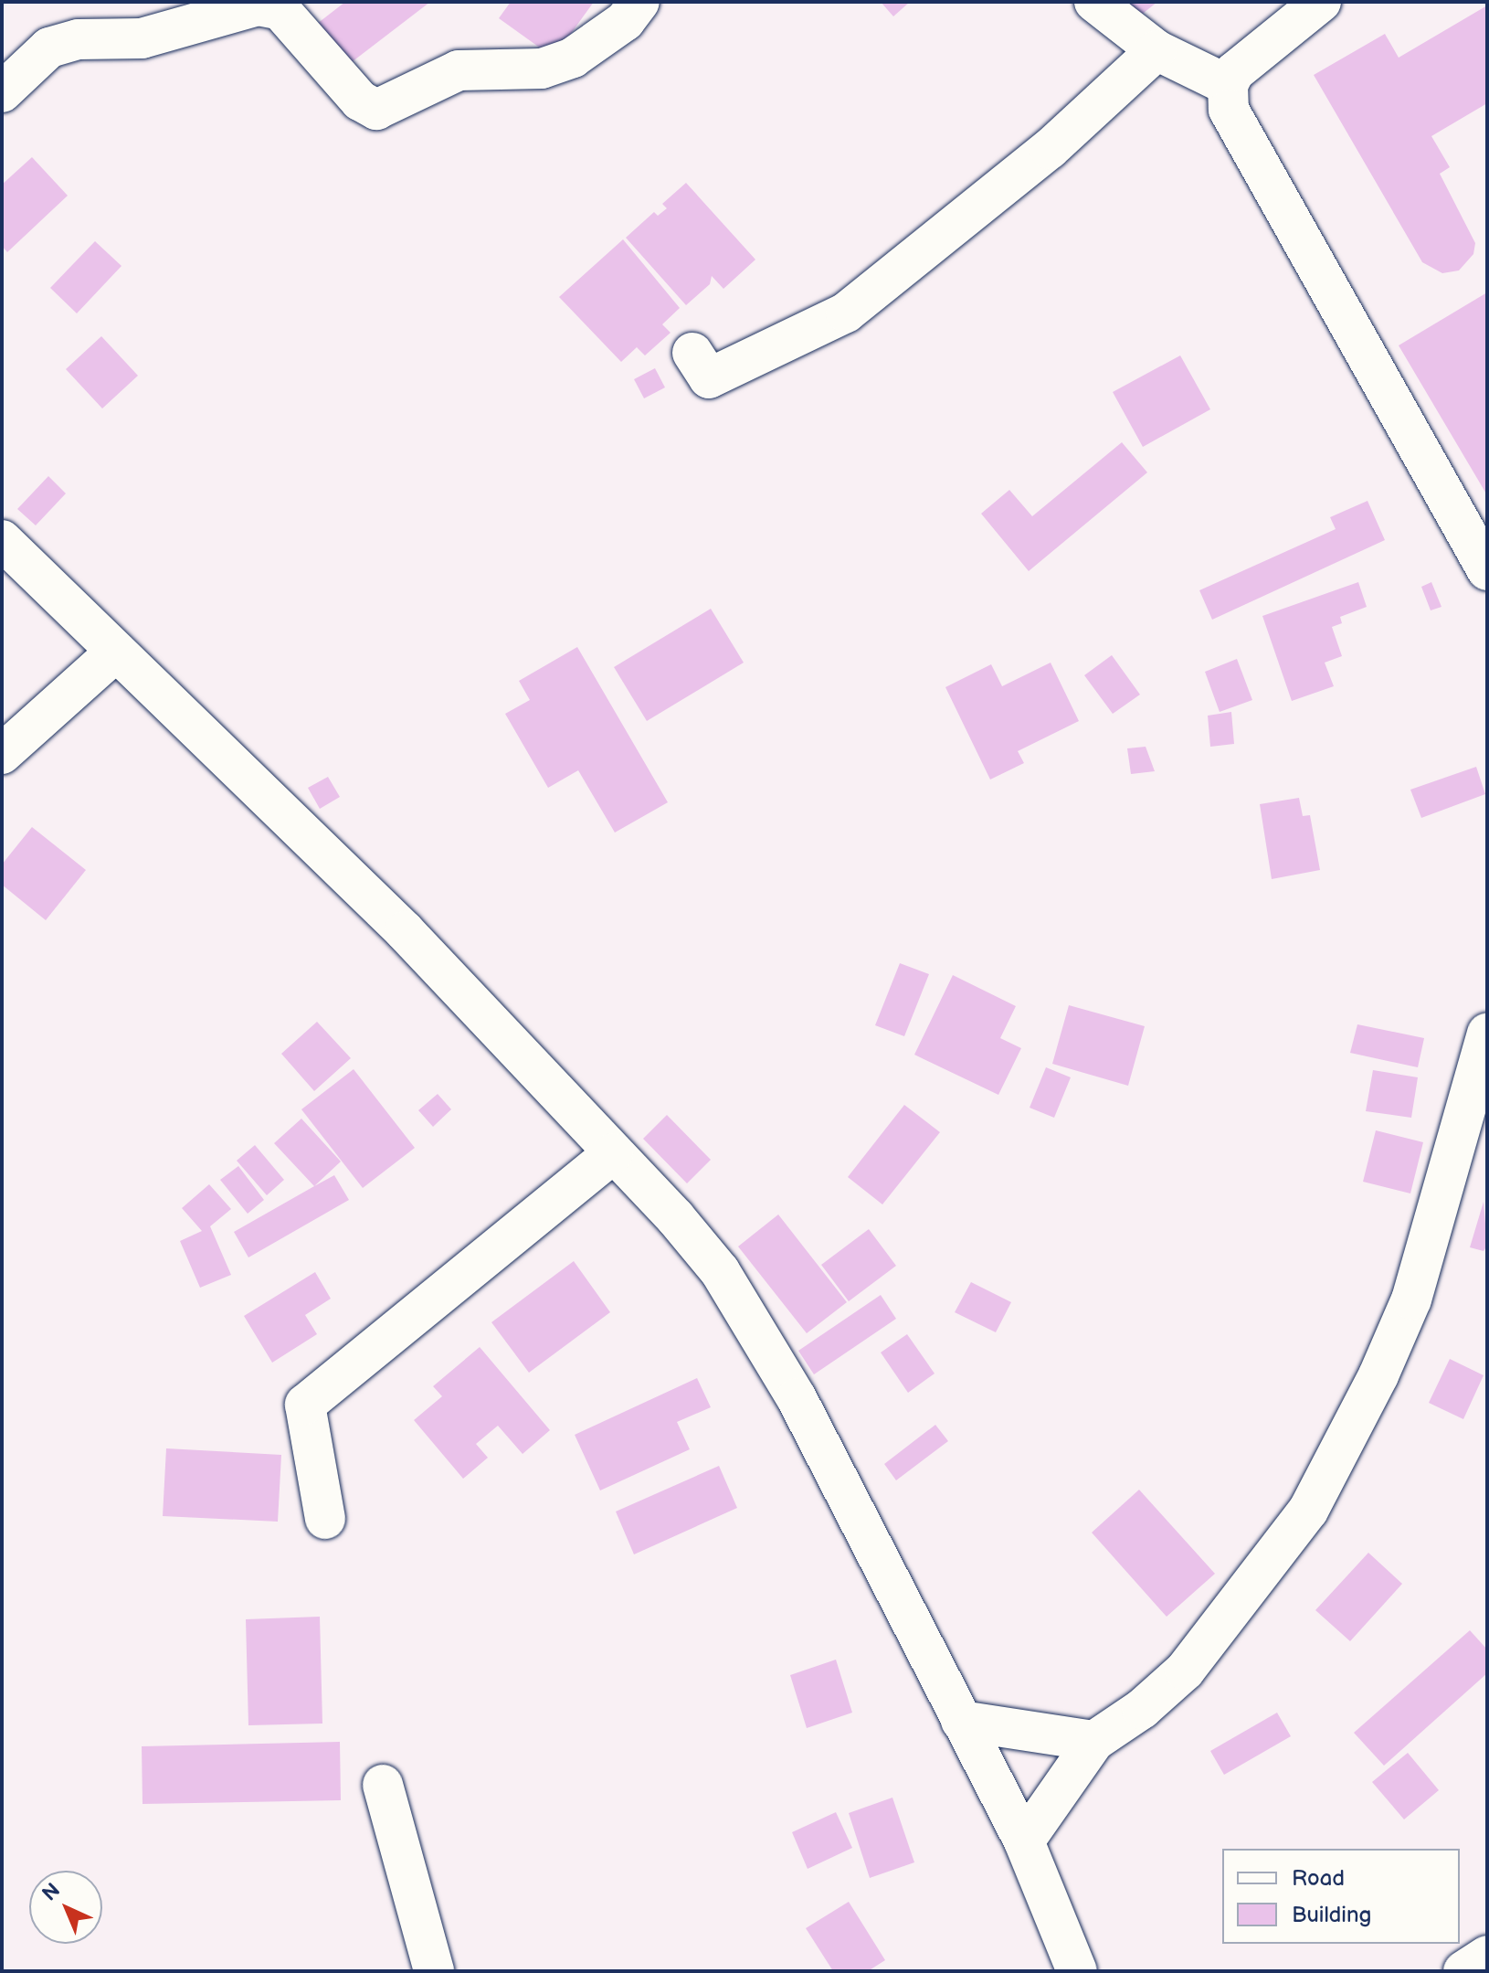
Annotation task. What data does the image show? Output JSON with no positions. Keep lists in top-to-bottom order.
{
  "legend": ["Road", "Building"],
  "north": "top left"
}
